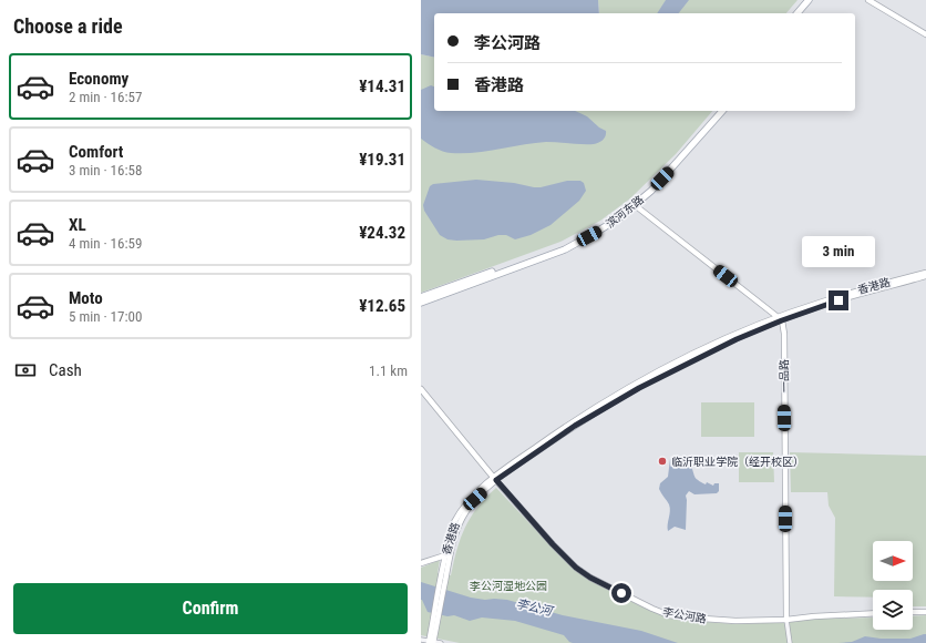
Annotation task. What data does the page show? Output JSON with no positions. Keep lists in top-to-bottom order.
{
  "streets": {
    "main road": ["滨河东路"],
    "street": ["香港路", "一品路", "李公河路"]
  },
  "crossings": [
    ["香港路", "一品路"],
    ["香港路", "李公河路"],
    ["一品路", "李公河路"]
  ],
  "water": ["李公河"],
  "parks": ["李公河湿地公园"],
  "places": ["临沂职业学院（经开校区）"],
  "north": "right",
  "page": {
    "heading": "Choose a ride",
    "banner": ["李公河路", "香港路"],
    "list": [
      {
        "name": "Economy",
        "note": "2 min · 16:57",
        "value": "¥14.31"
      },
      {
        "name": "Comfort",
        "note": "3 min · 16:58",
        "value": "¥19.31"
      },
      {
        "name": "XL",
        "note": "4 min · 16:59",
        "value": "¥24.32"
      },
      {
        "name": "Moto",
        "note": "5 min · 17:00",
        "value": "¥12.65"
      }
    ],
    "bubble": "3 min",
    "pay": ["Cash", "1.1 km"],
    "buttons": "Confirm"
  }
}
